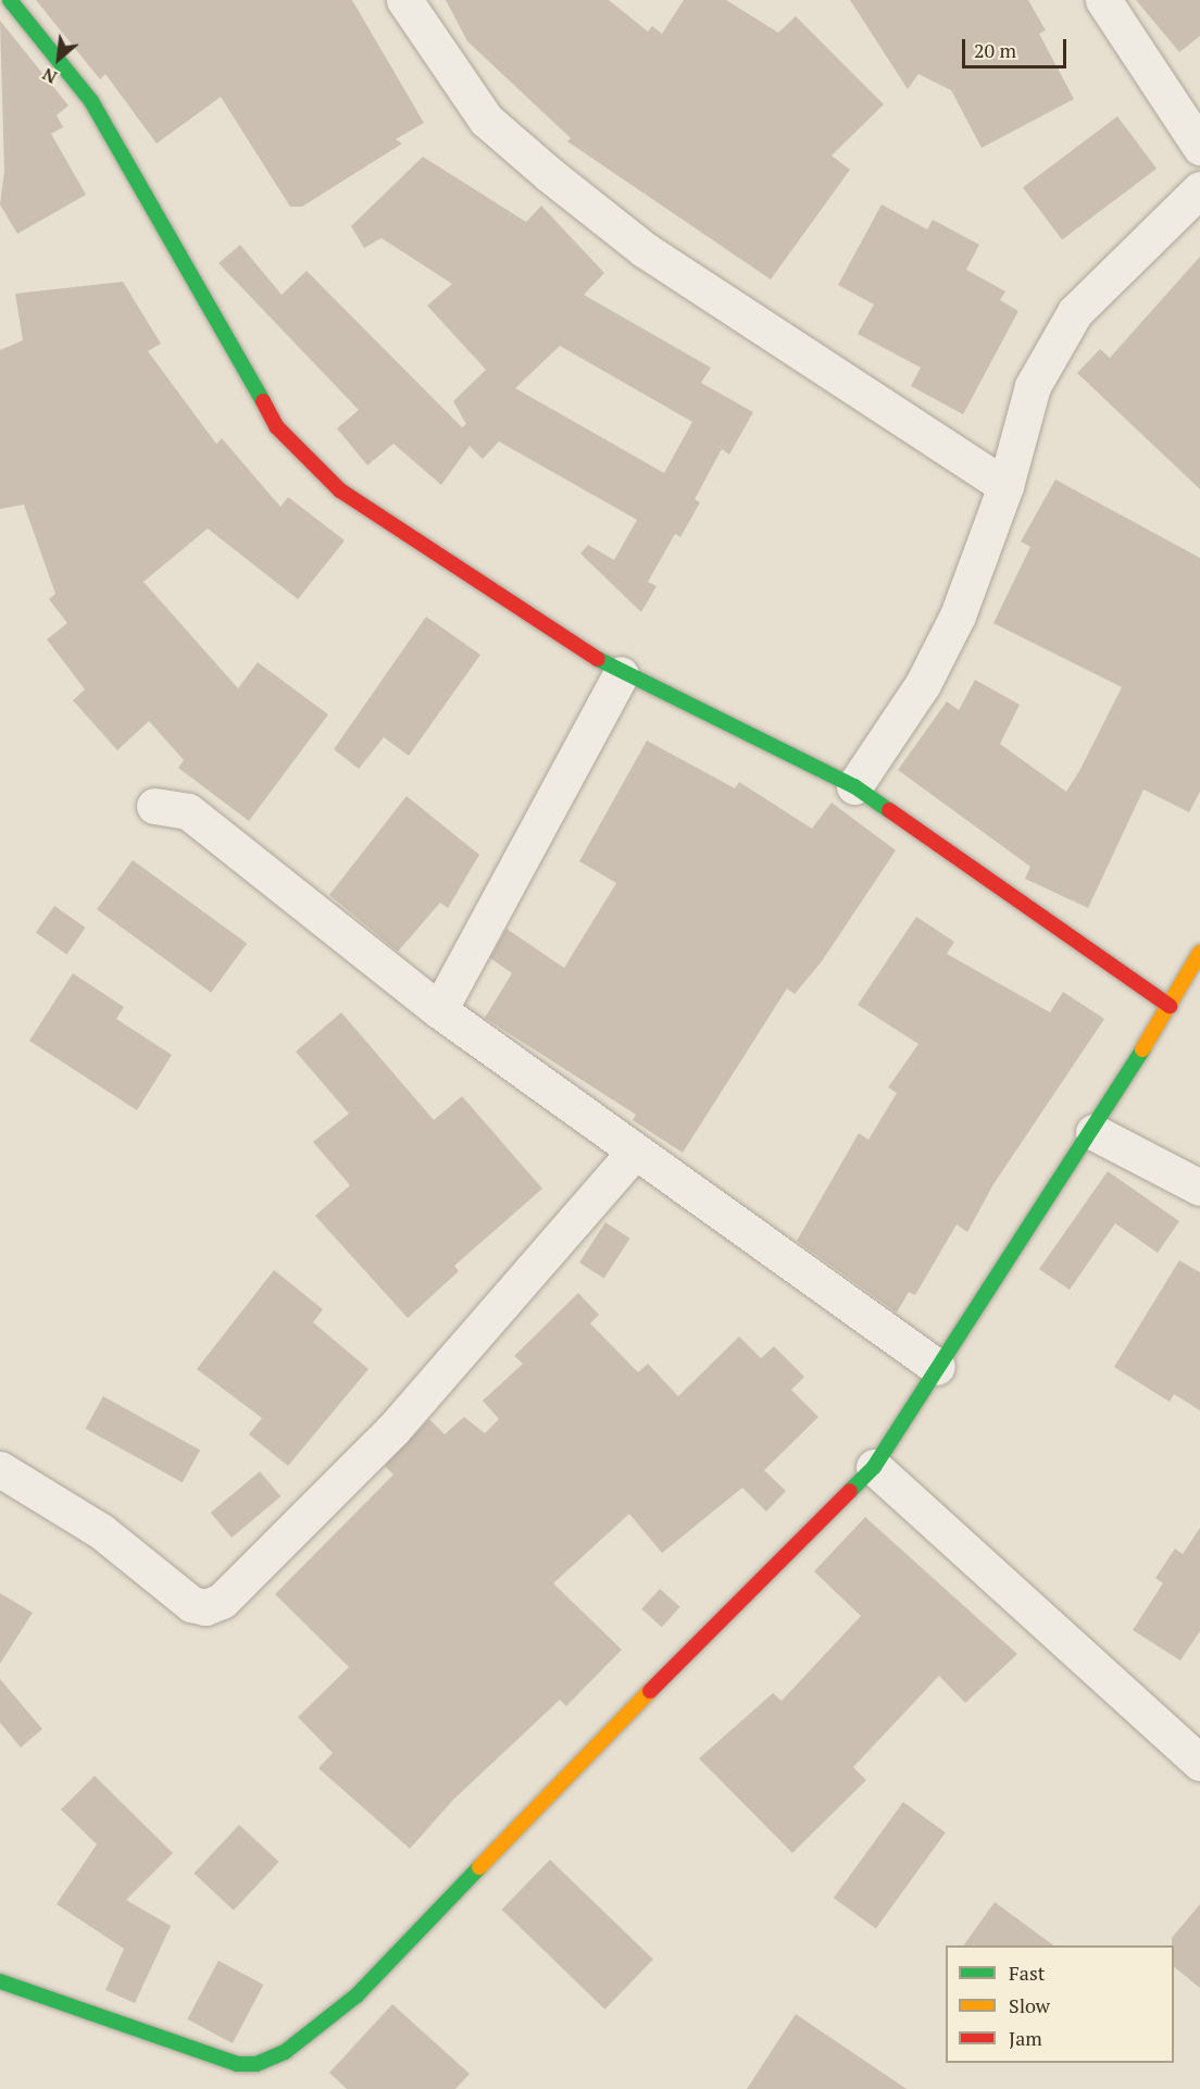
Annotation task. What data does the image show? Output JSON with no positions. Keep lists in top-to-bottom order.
{
  "legend": ["Fast", "Slow", "Jam"],
  "scale_bar": "20 m",
  "north": "bottom left"
}
